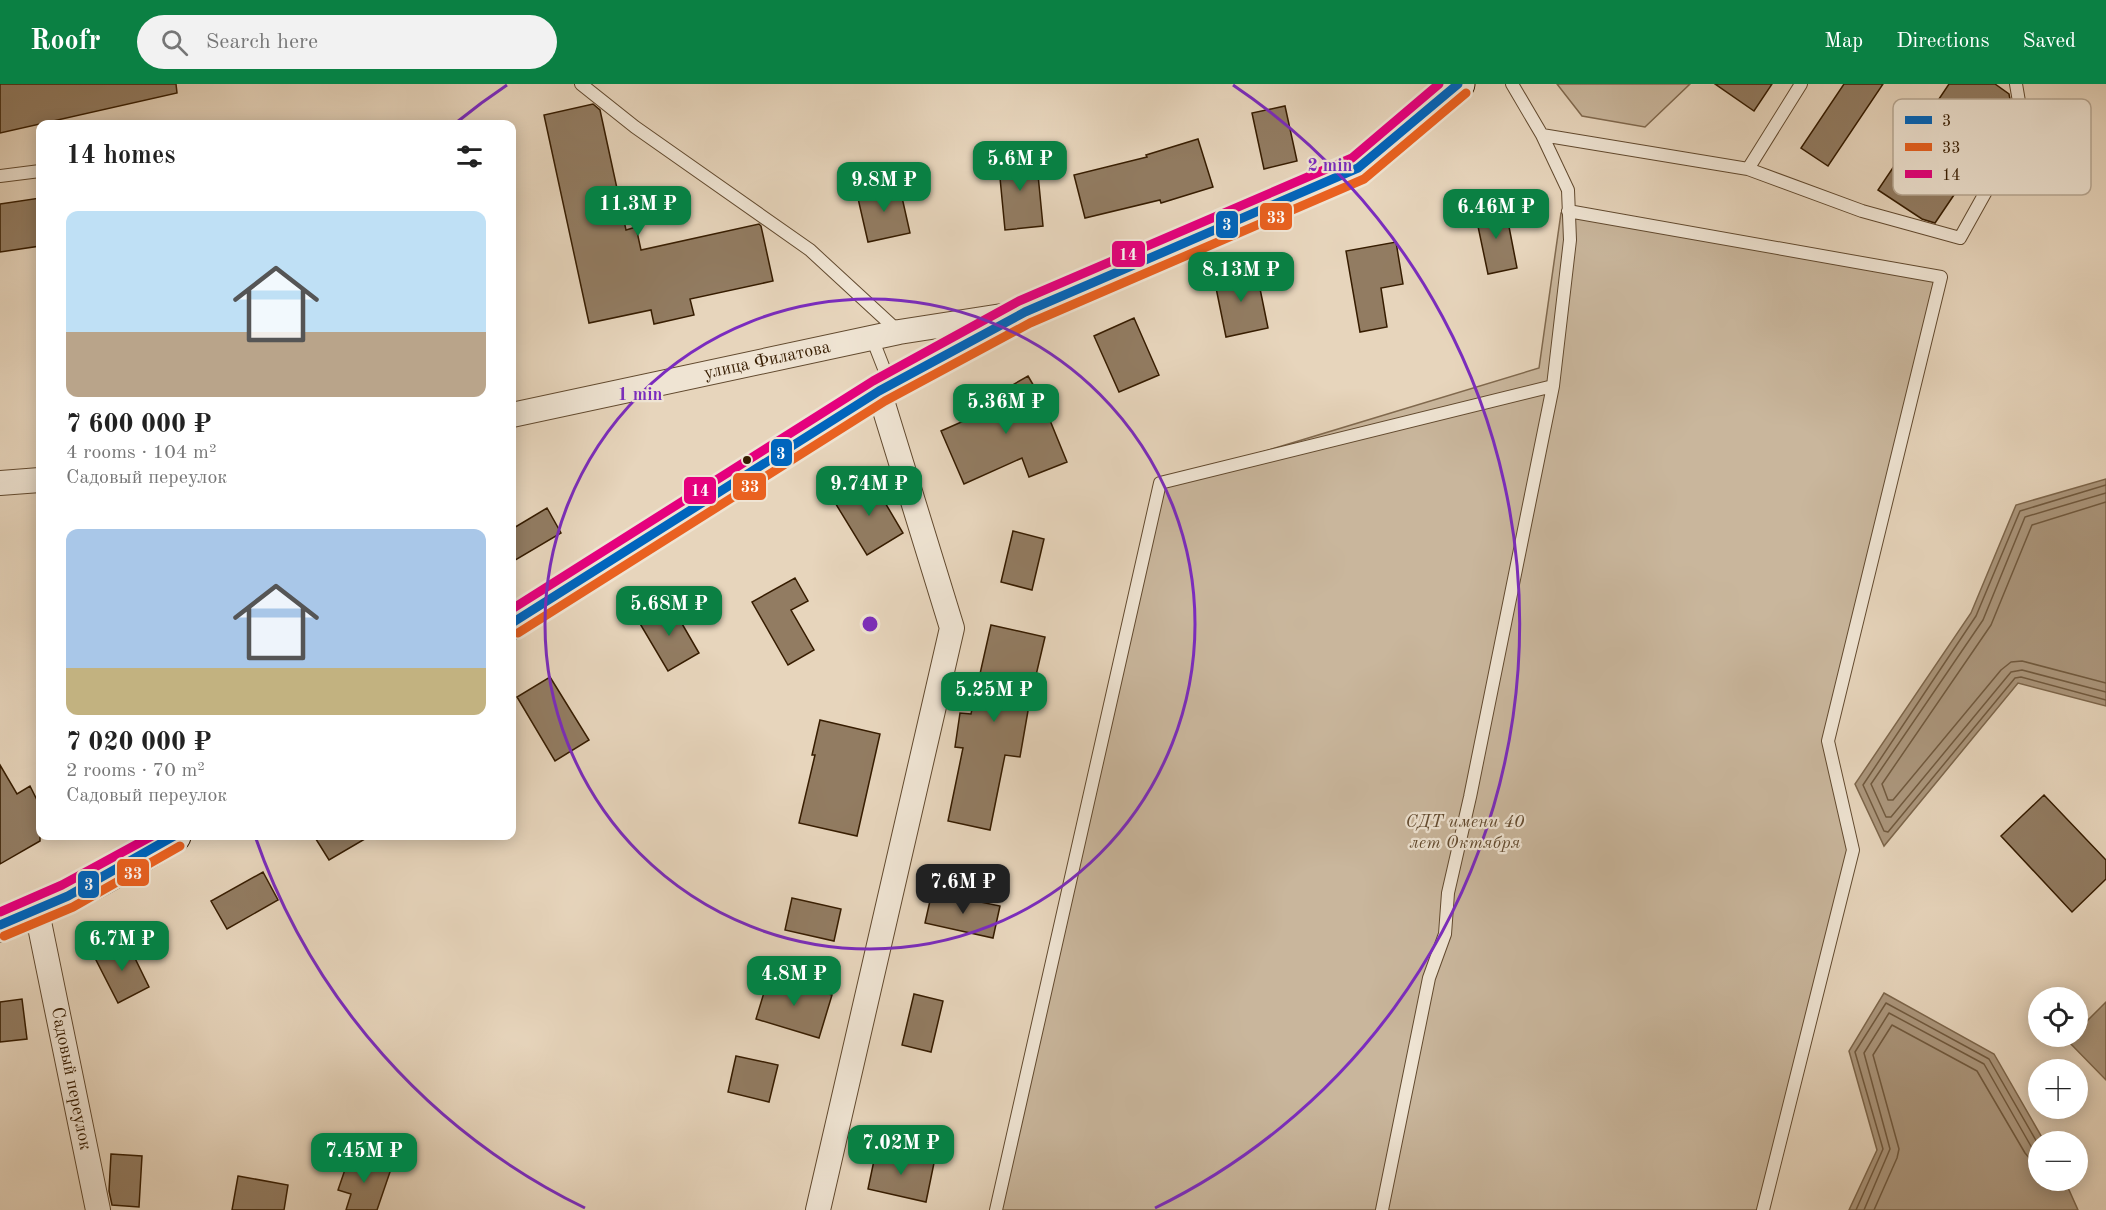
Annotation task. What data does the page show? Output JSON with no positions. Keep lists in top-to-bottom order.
{
  "streets": {
    "street": ["улица Филатова", "Садовый переулок"]
  },
  "parks": ["СДТ имени 40 лет Октября"],
  "lines": ["transit line 3", "transit line 14", "transit line 33"],
  "legend": ["3", "33", "14"],
  "page": {
    "header": "Roofr",
    "search": "Search here",
    "nav": ["Map", "Directions", "Saved"],
    "heading": "14 homes",
    "price": [
      "5.6M ₽",
      "9.8M ₽",
      "11.3M ₽",
      "6.46M ₽",
      "8.13M ₽",
      "5.36M ₽",
      "9.74M ₽",
      "5.68M ₽",
      "5.25M ₽",
      "7.6M ₽",
      "6.7M ₽",
      "4.8M ₽",
      "7.02M ₽",
      "7.45M ₽"
    ],
    "list": [
      {
        "name": "7 600 000 ₽",
        "note": "4 rooms · 104 m² · Садовый переулок"
      },
      {
        "name": "7 020 000 ₽",
        "note": "2 rooms · 70 m² · Садовый переулок"
      }
    ],
    "map_buttons": ["+", "−"]
  },
  "rings": ["2 min", "1 min"]
}
